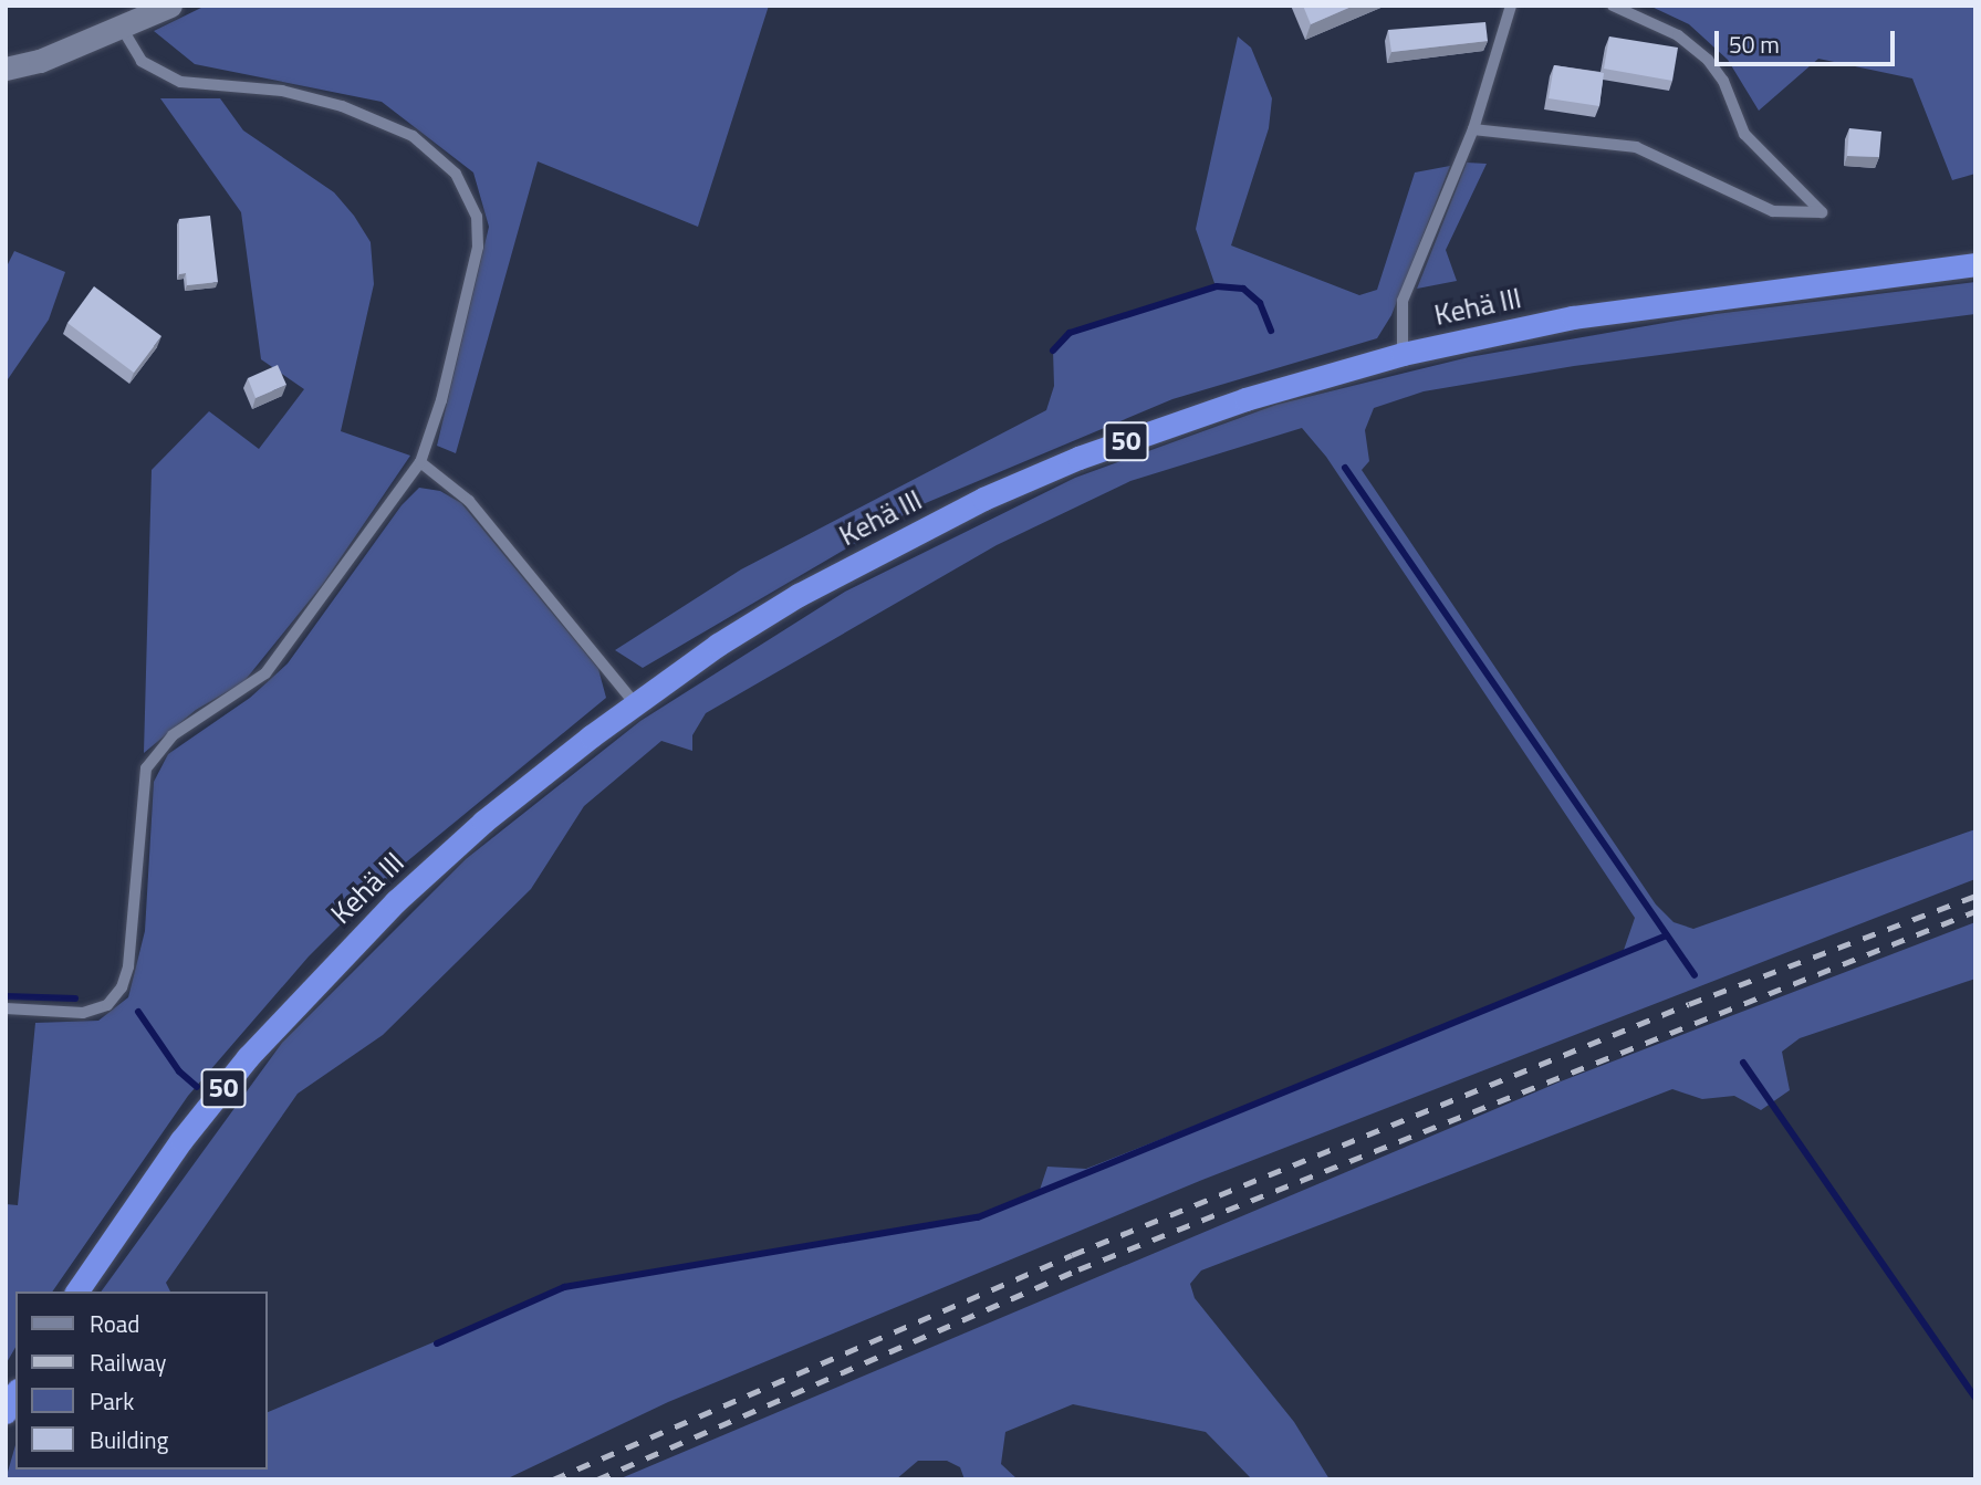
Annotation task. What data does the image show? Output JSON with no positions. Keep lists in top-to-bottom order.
{
  "streets": {
    "highway": ["Kehä III", "50"]
  },
  "legend": [
    "Road",
    "Railway",
    "Park",
    "Building"
  ],
  "scale_bar": "50 m"
}
